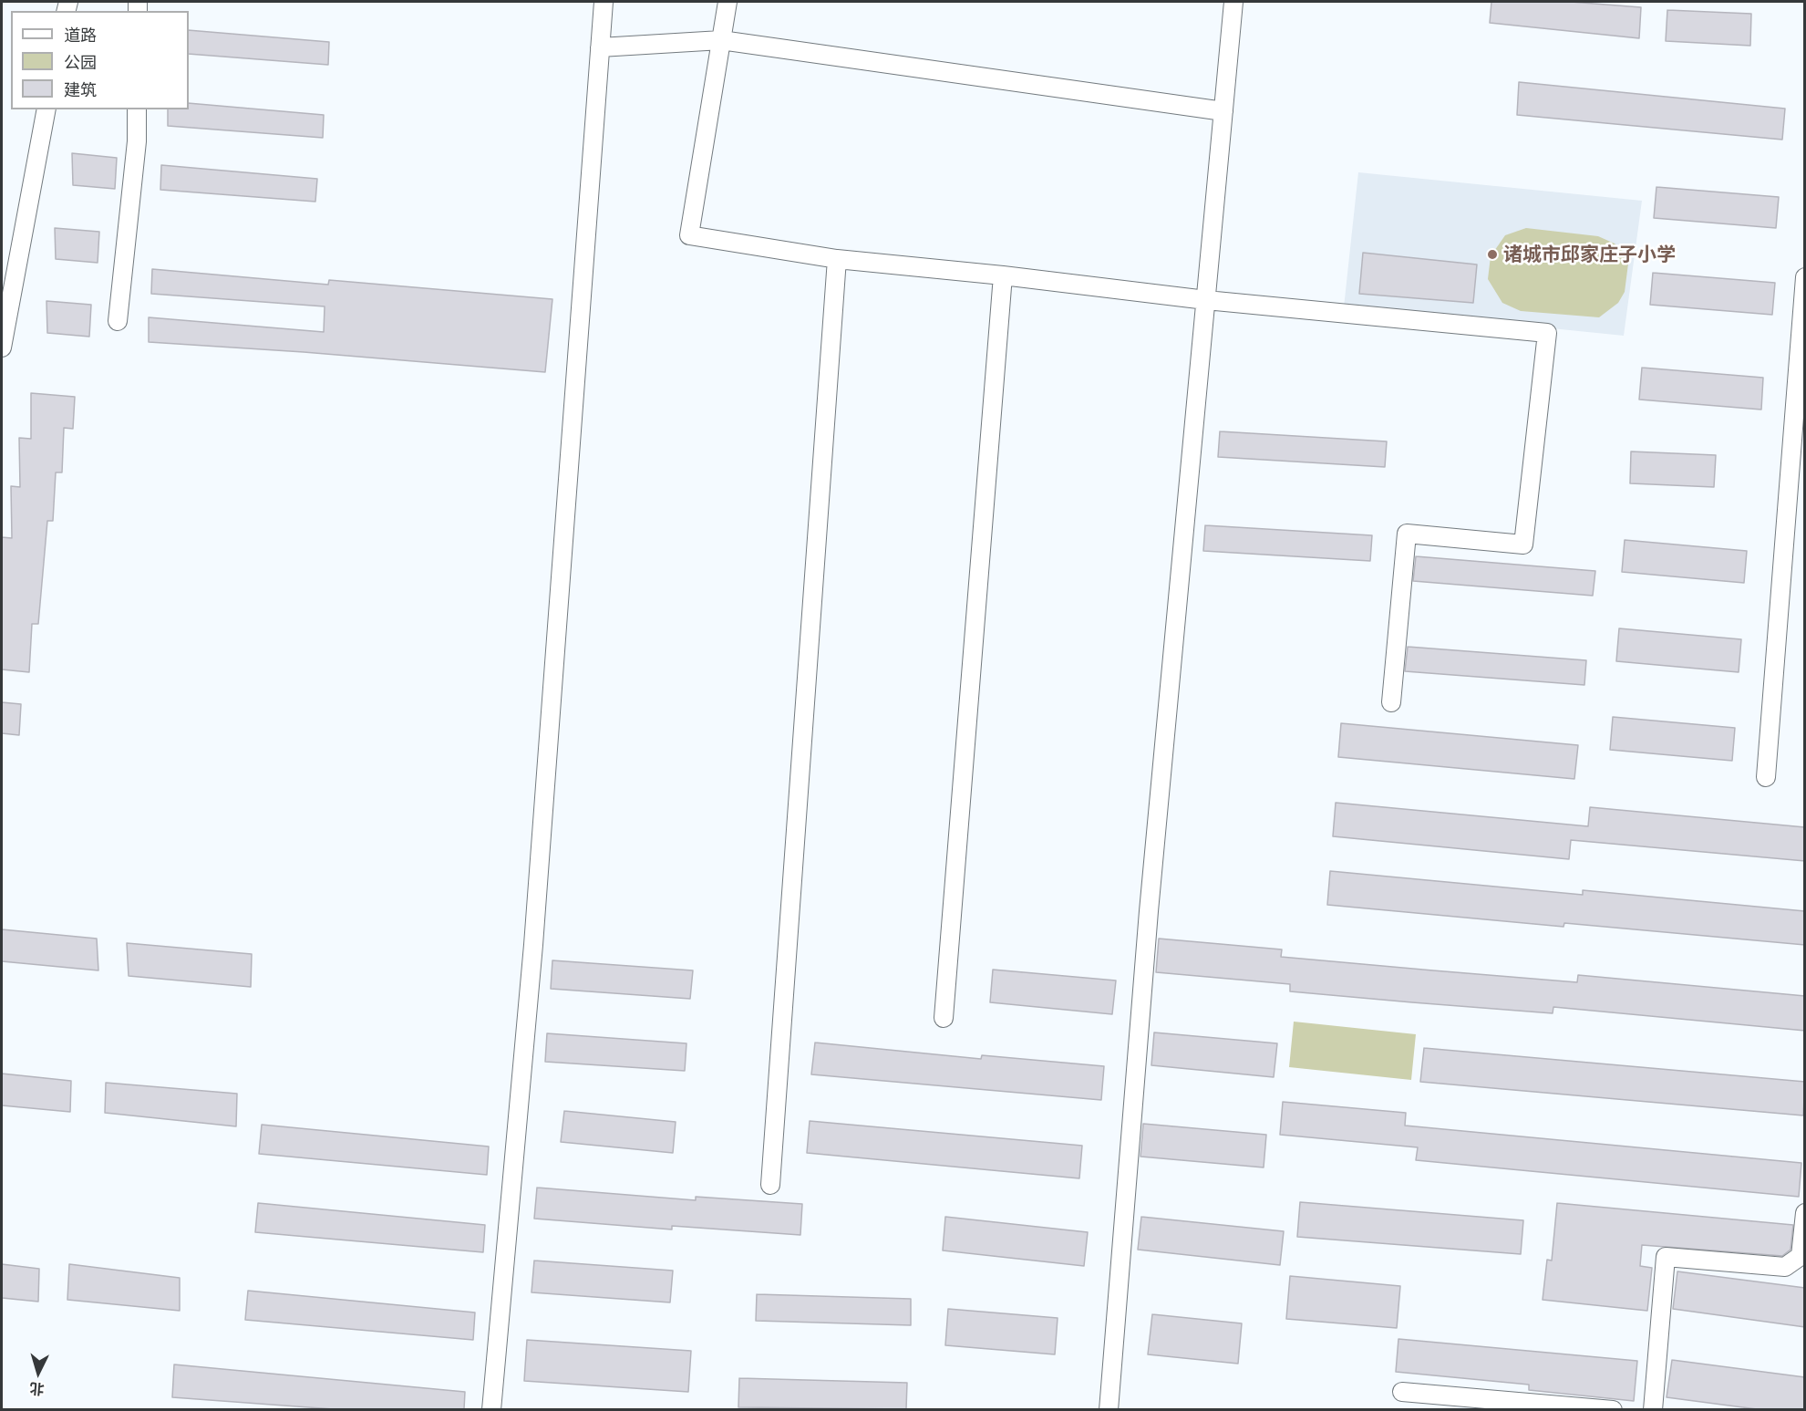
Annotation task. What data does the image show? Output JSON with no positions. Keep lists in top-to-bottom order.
{
  "places": ["诸城市邱家庄子小学"],
  "legend": ["道路", "公园", "建筑"],
  "north": "bottom"
}
